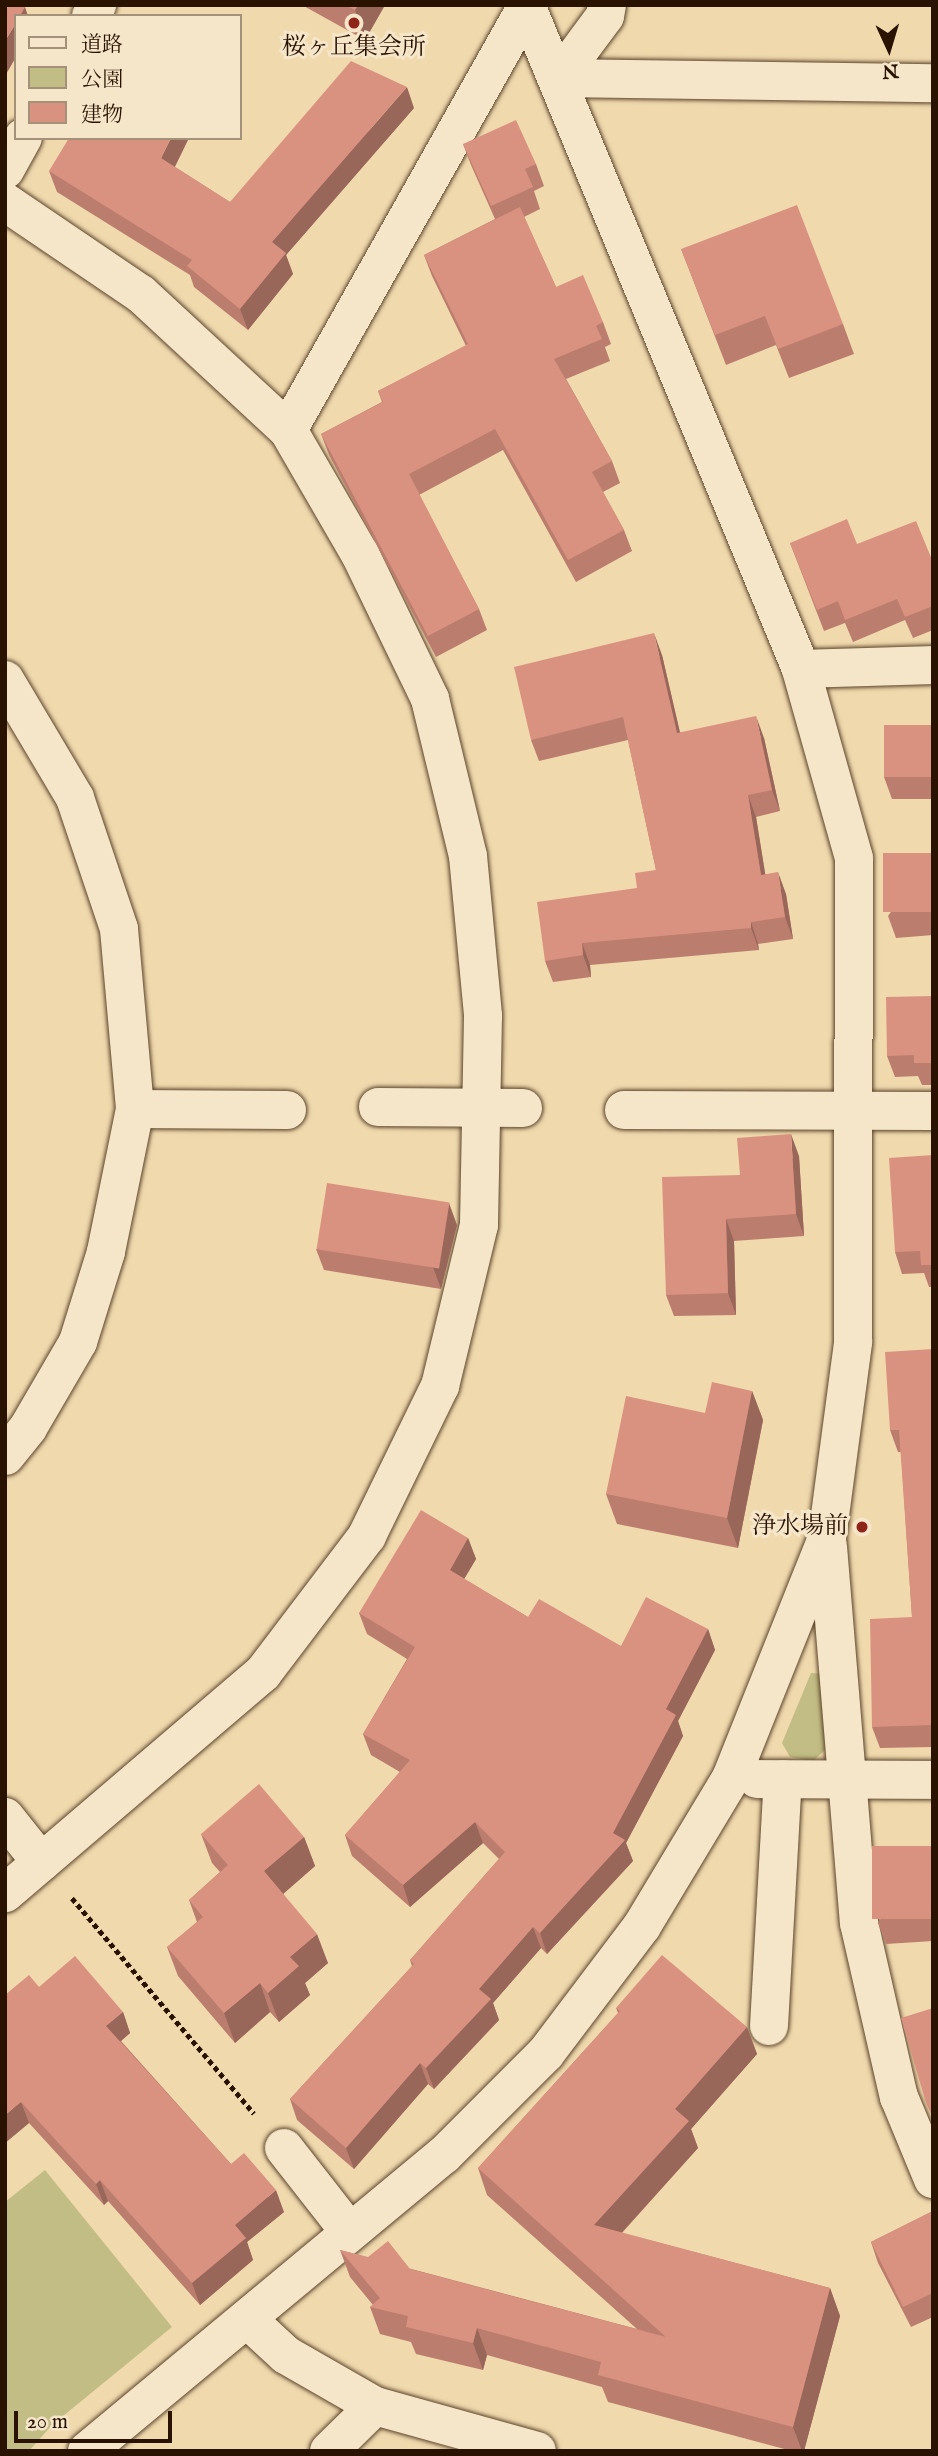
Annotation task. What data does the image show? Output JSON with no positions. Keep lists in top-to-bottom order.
{
  "places": ["桜ヶ丘集会所", "浄水場前"],
  "legend": ["道路", "公園", "建物"],
  "scale_bar": "20 m",
  "north": "bottom"
}
